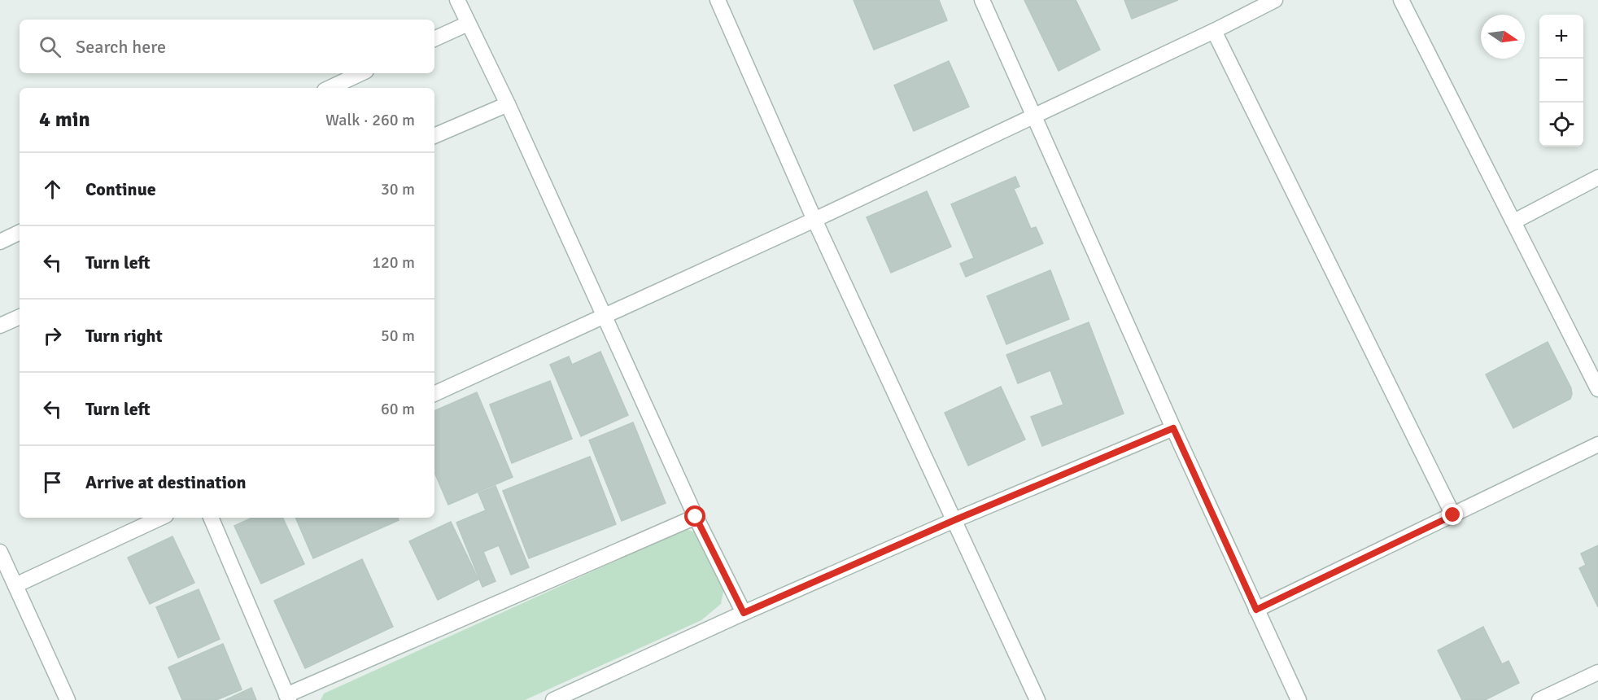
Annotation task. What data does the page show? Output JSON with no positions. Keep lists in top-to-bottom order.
{
  "north": "right",
  "page": {
    "map_buttons": ["+", "−"],
    "search": "Search here",
    "heading": ["4 min", "Walk · 260 m"],
    "list": [
      ["Continue", "30 m"],
      ["Turn left", "120 m"],
      ["Turn right", "50 m"],
      ["Turn left", "60 m"],
      "Arrive at destination"
    ]
  }
}
